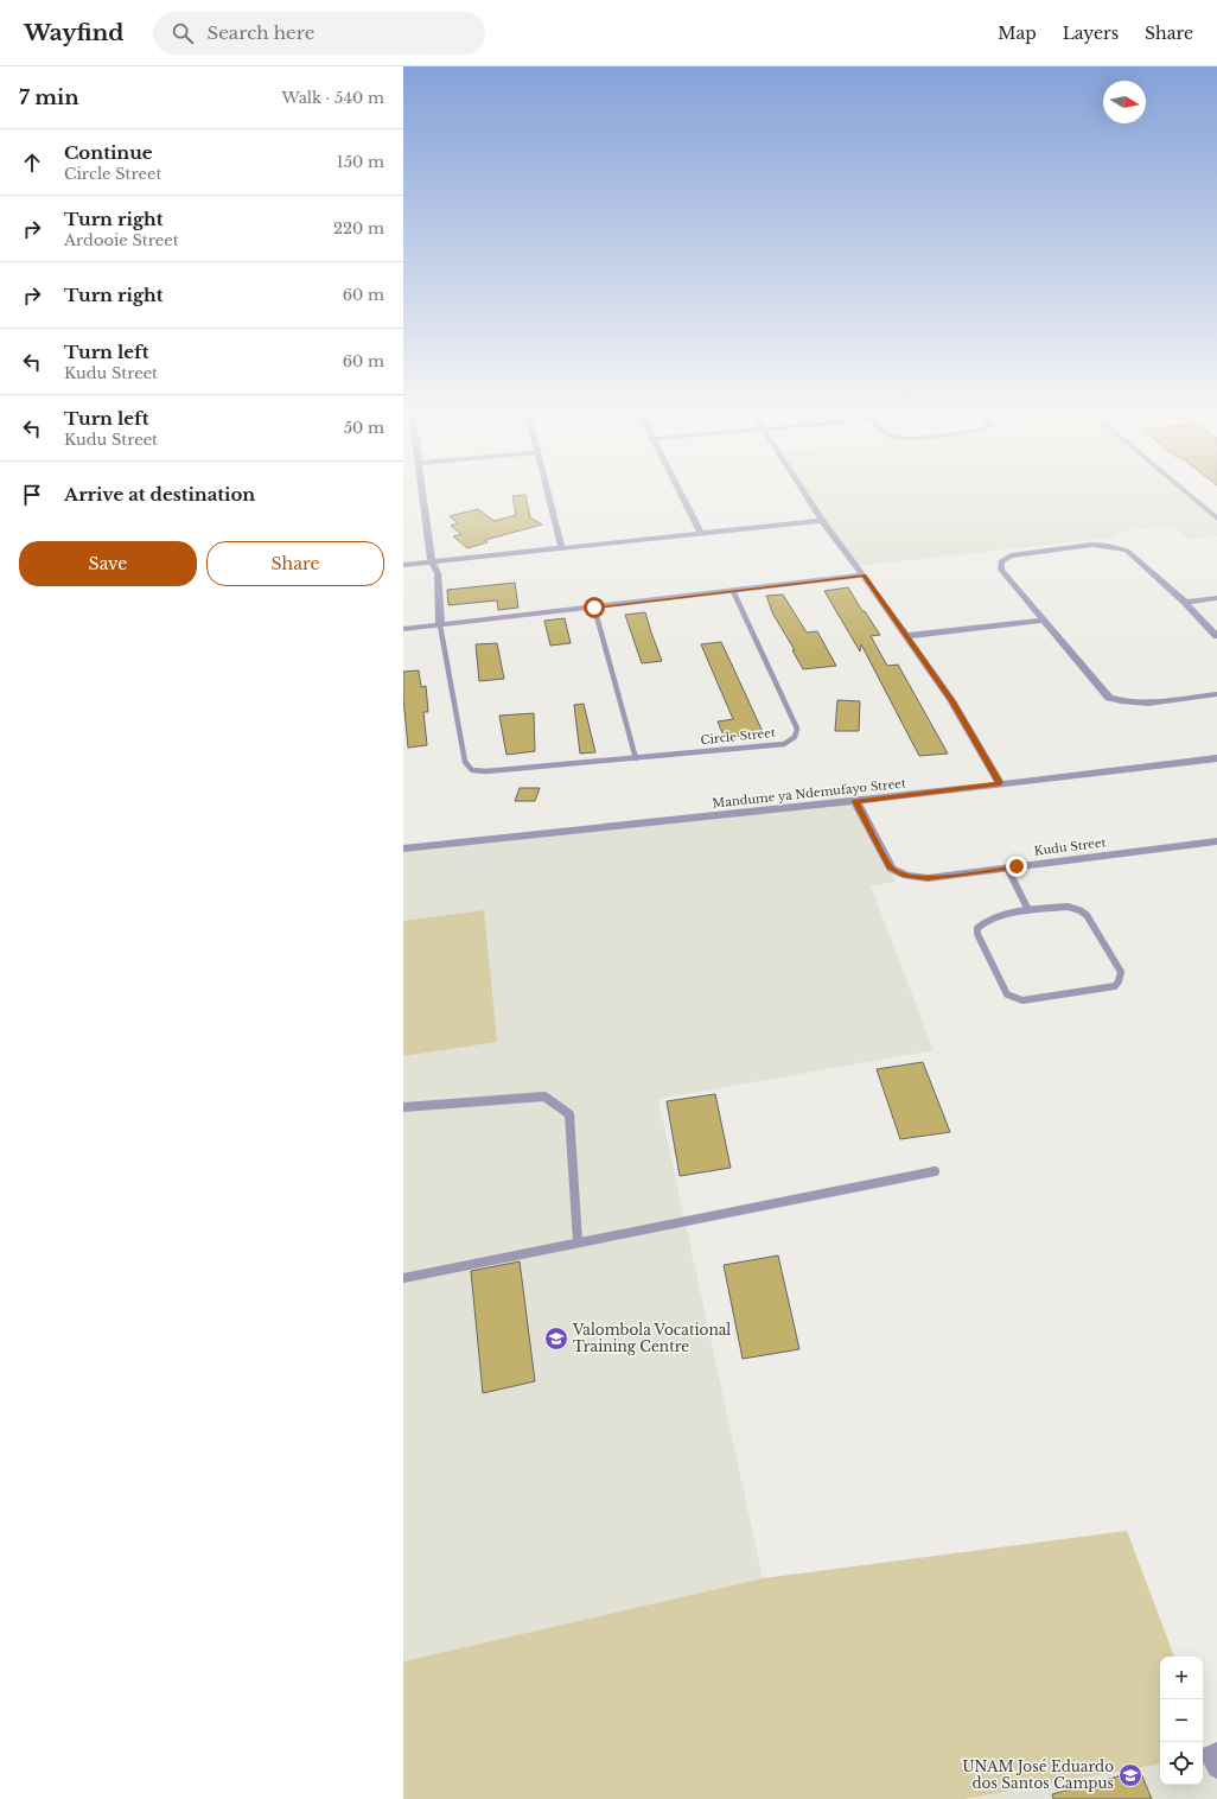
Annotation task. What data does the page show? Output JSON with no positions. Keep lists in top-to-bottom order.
{
  "streets": {
    "street": ["Mandume ya Ndemufayo Street", "Kudu Street"],
    "lane": ["Circle Street"]
  },
  "crossings": [
    ["Mandume ya Ndemufayo Street", "Kudu Street"]
  ],
  "places": {
    "school or university": ["Valombola Vocational Training Centre", "UNAM José Eduardo dos Santos Campus"]
  },
  "north": "right",
  "page": {
    "header": "Wayfind",
    "search": "Search here",
    "nav": ["Map", "Layers", "Share"],
    "heading": ["7 min", "Walk · 540 m"],
    "list": [
      ["Continue", "Circle Street", "150 m"],
      ["Turn right", "Ardooie Street", "220 m"],
      ["Turn right", "60 m"],
      ["Turn left", "Kudu Street", "60 m"],
      ["Turn left", "Kudu Street", "50 m"],
      "Arrive at destination"
    ],
    "buttons": ["Save", "Share"],
    "map_buttons": ["+", "−"]
  }
}
